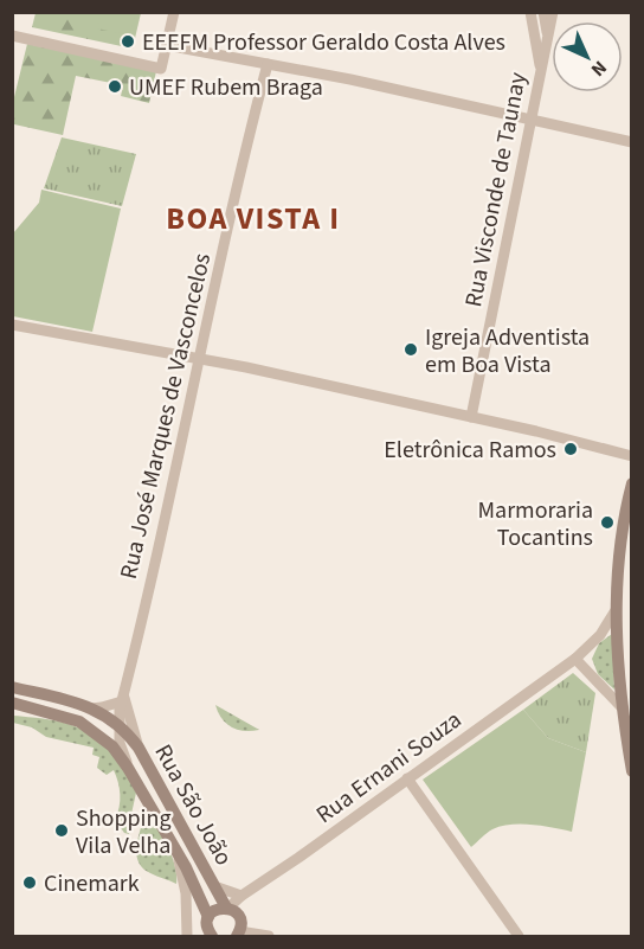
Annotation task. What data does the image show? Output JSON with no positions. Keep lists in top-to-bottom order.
{
  "streets": {
    "main road": ["Rua São João"],
    "street": ["Rua Visconde de Taunay", "Rua José Marques de Vasconcelos", "Rua Ernani Souza"]
  },
  "crossings": [
    ["Rua José Marques de Vasconcelos", "Rua São João"],
    ["Rua Ernani Souza", "Rua São João"]
  ],
  "districts": ["BOA VISTA I"],
  "places": [
    "EEEFM Professor Geraldo Costa Alves",
    "UMEF Rubem Braga",
    "Igreja Adventista em Boa Vista",
    "Eletrônica Ramos",
    "Marmoraria Tocantins",
    "Shopping Vila Velha",
    "Cinemark"
  ],
  "north": "bottom right"
}
